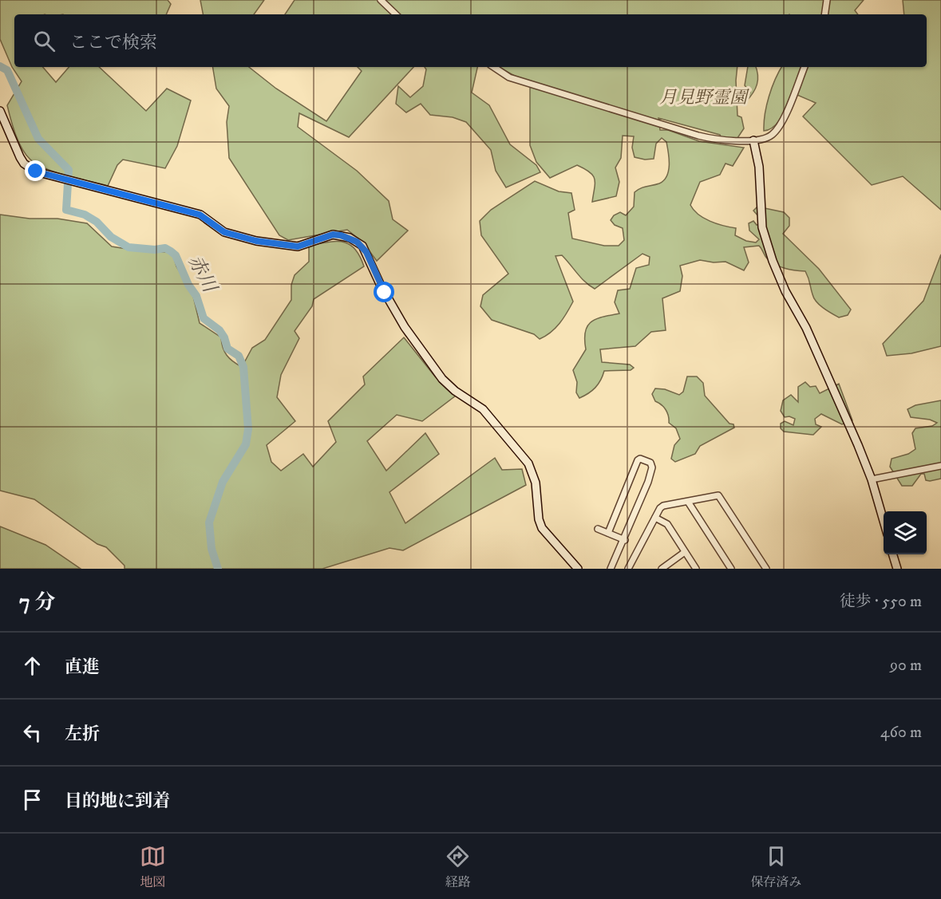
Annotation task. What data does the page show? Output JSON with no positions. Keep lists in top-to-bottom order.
{
  "water": ["赤川"],
  "parks": ["月見野霊園"],
  "page": {
    "search": "ここで検索",
    "heading": ["7 分", "徒歩 · 550 m"],
    "list": [
      ["直進", "90 m"],
      ["左折", "460 m"],
      "目的地に到着"
    ],
    "nav": ["地図", "経路", "保存済み"]
  }
}
